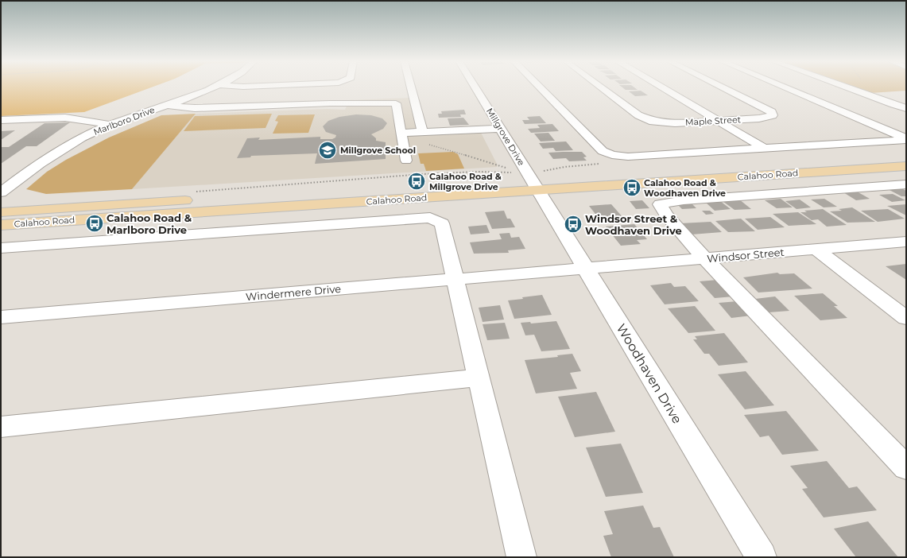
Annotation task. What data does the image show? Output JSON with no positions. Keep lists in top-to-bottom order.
{
  "streets": {
    "main road": ["Calahoo Road"],
    "street": [
      "Marlboro Drive",
      "Maple Street",
      "Millgrove Drive",
      "Windsor Street",
      "Windermere Drive",
      "Woodhaven Drive"
    ]
  },
  "crossings": [
    ["Millgrove Drive", "Calahoo Road"],
    ["Millgrove Drive", "Woodhaven Drive"],
    ["Calahoo Road", "Woodhaven Drive"],
    ["Windsor Street", "Windermere Drive"],
    ["Windsor Street", "Woodhaven Drive"],
    ["Windermere Drive", "Woodhaven Drive"]
  ],
  "places": {
    "school or university": ["Millgrove School"],
    "bus stop": [
      "Calahoo Road & Millgrove Drive",
      "Calahoo Road & Woodhaven Drive",
      "Calahoo Road & Marlboro Drive",
      "Windsor Street & Woodhaven Drive"
    ]
  }
}
